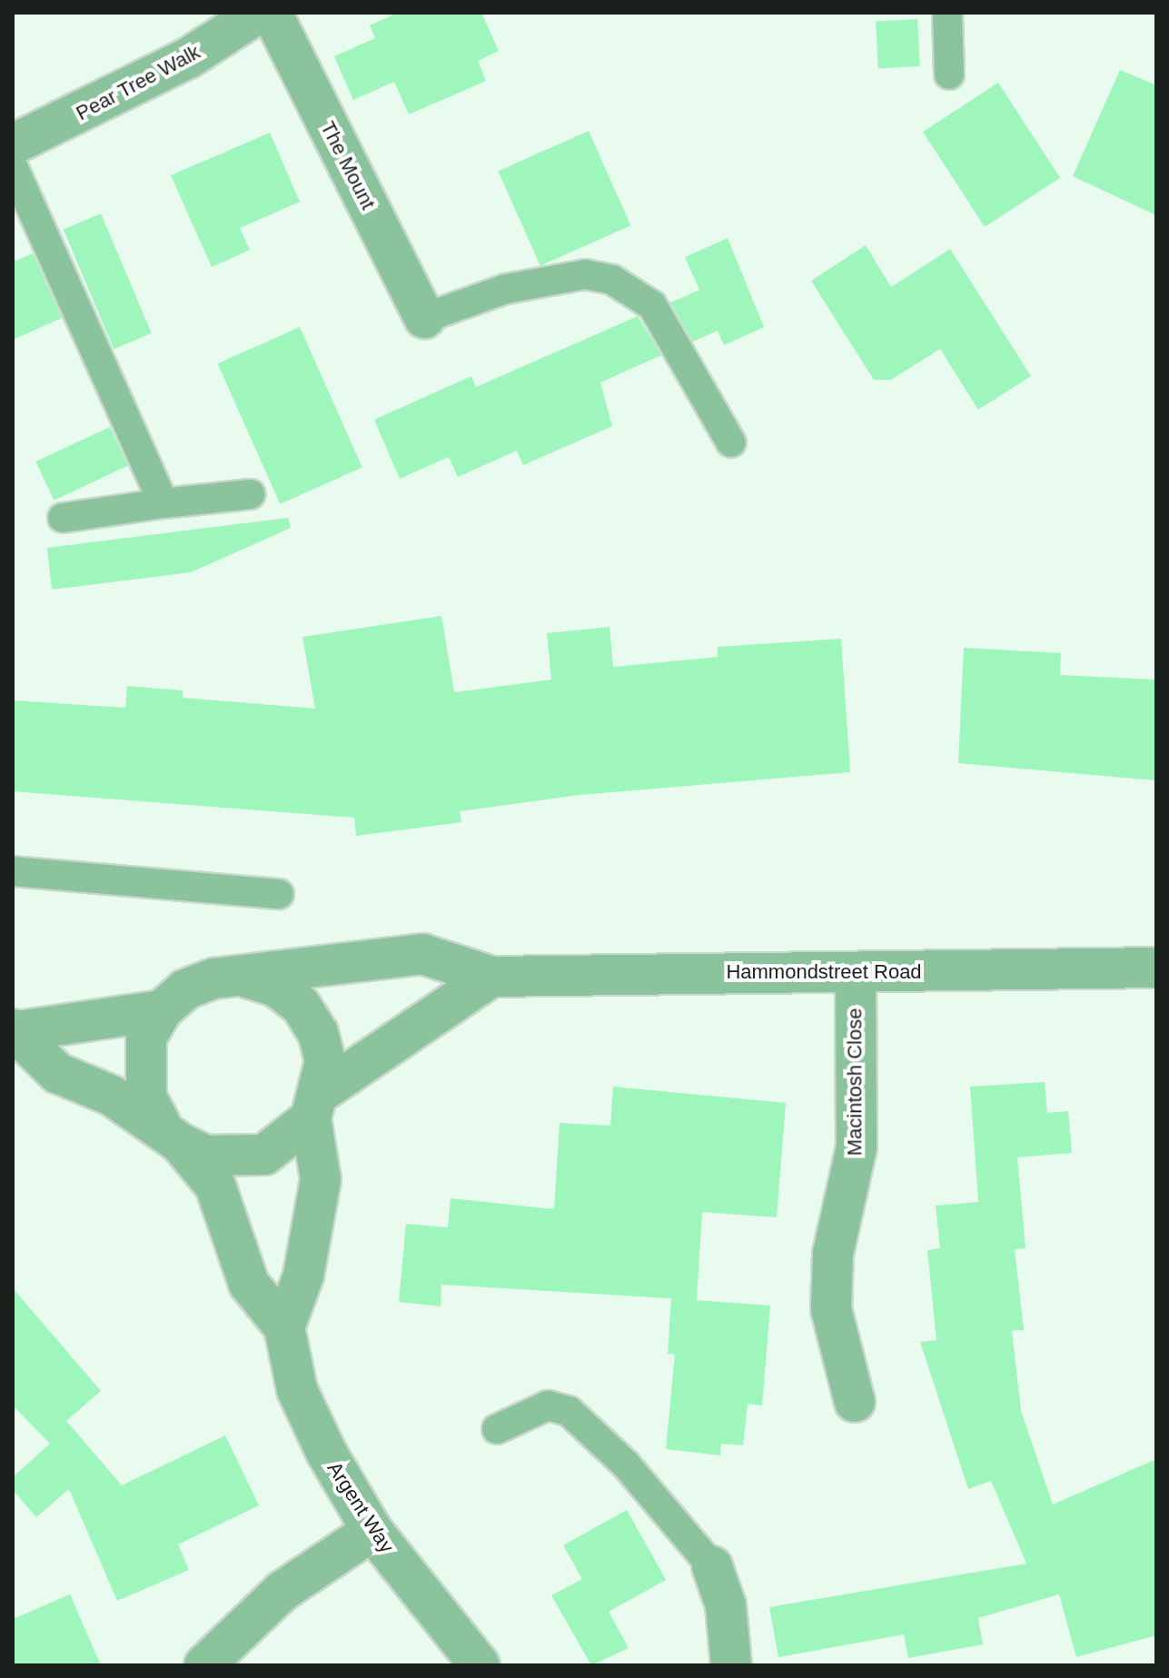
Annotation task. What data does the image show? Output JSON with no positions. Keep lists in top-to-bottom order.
{
  "streets": {
    "street": [
      "Pear Tree Walk",
      "The Mount",
      "Hammondstreet Road",
      "Macintosh Close",
      "Argent Way"
    ]
  },
  "crossings": [
    ["Hammondstreet Road", "Macintosh Close"],
    ["Hammondstreet Road", "Argent Way"]
  ]
}
